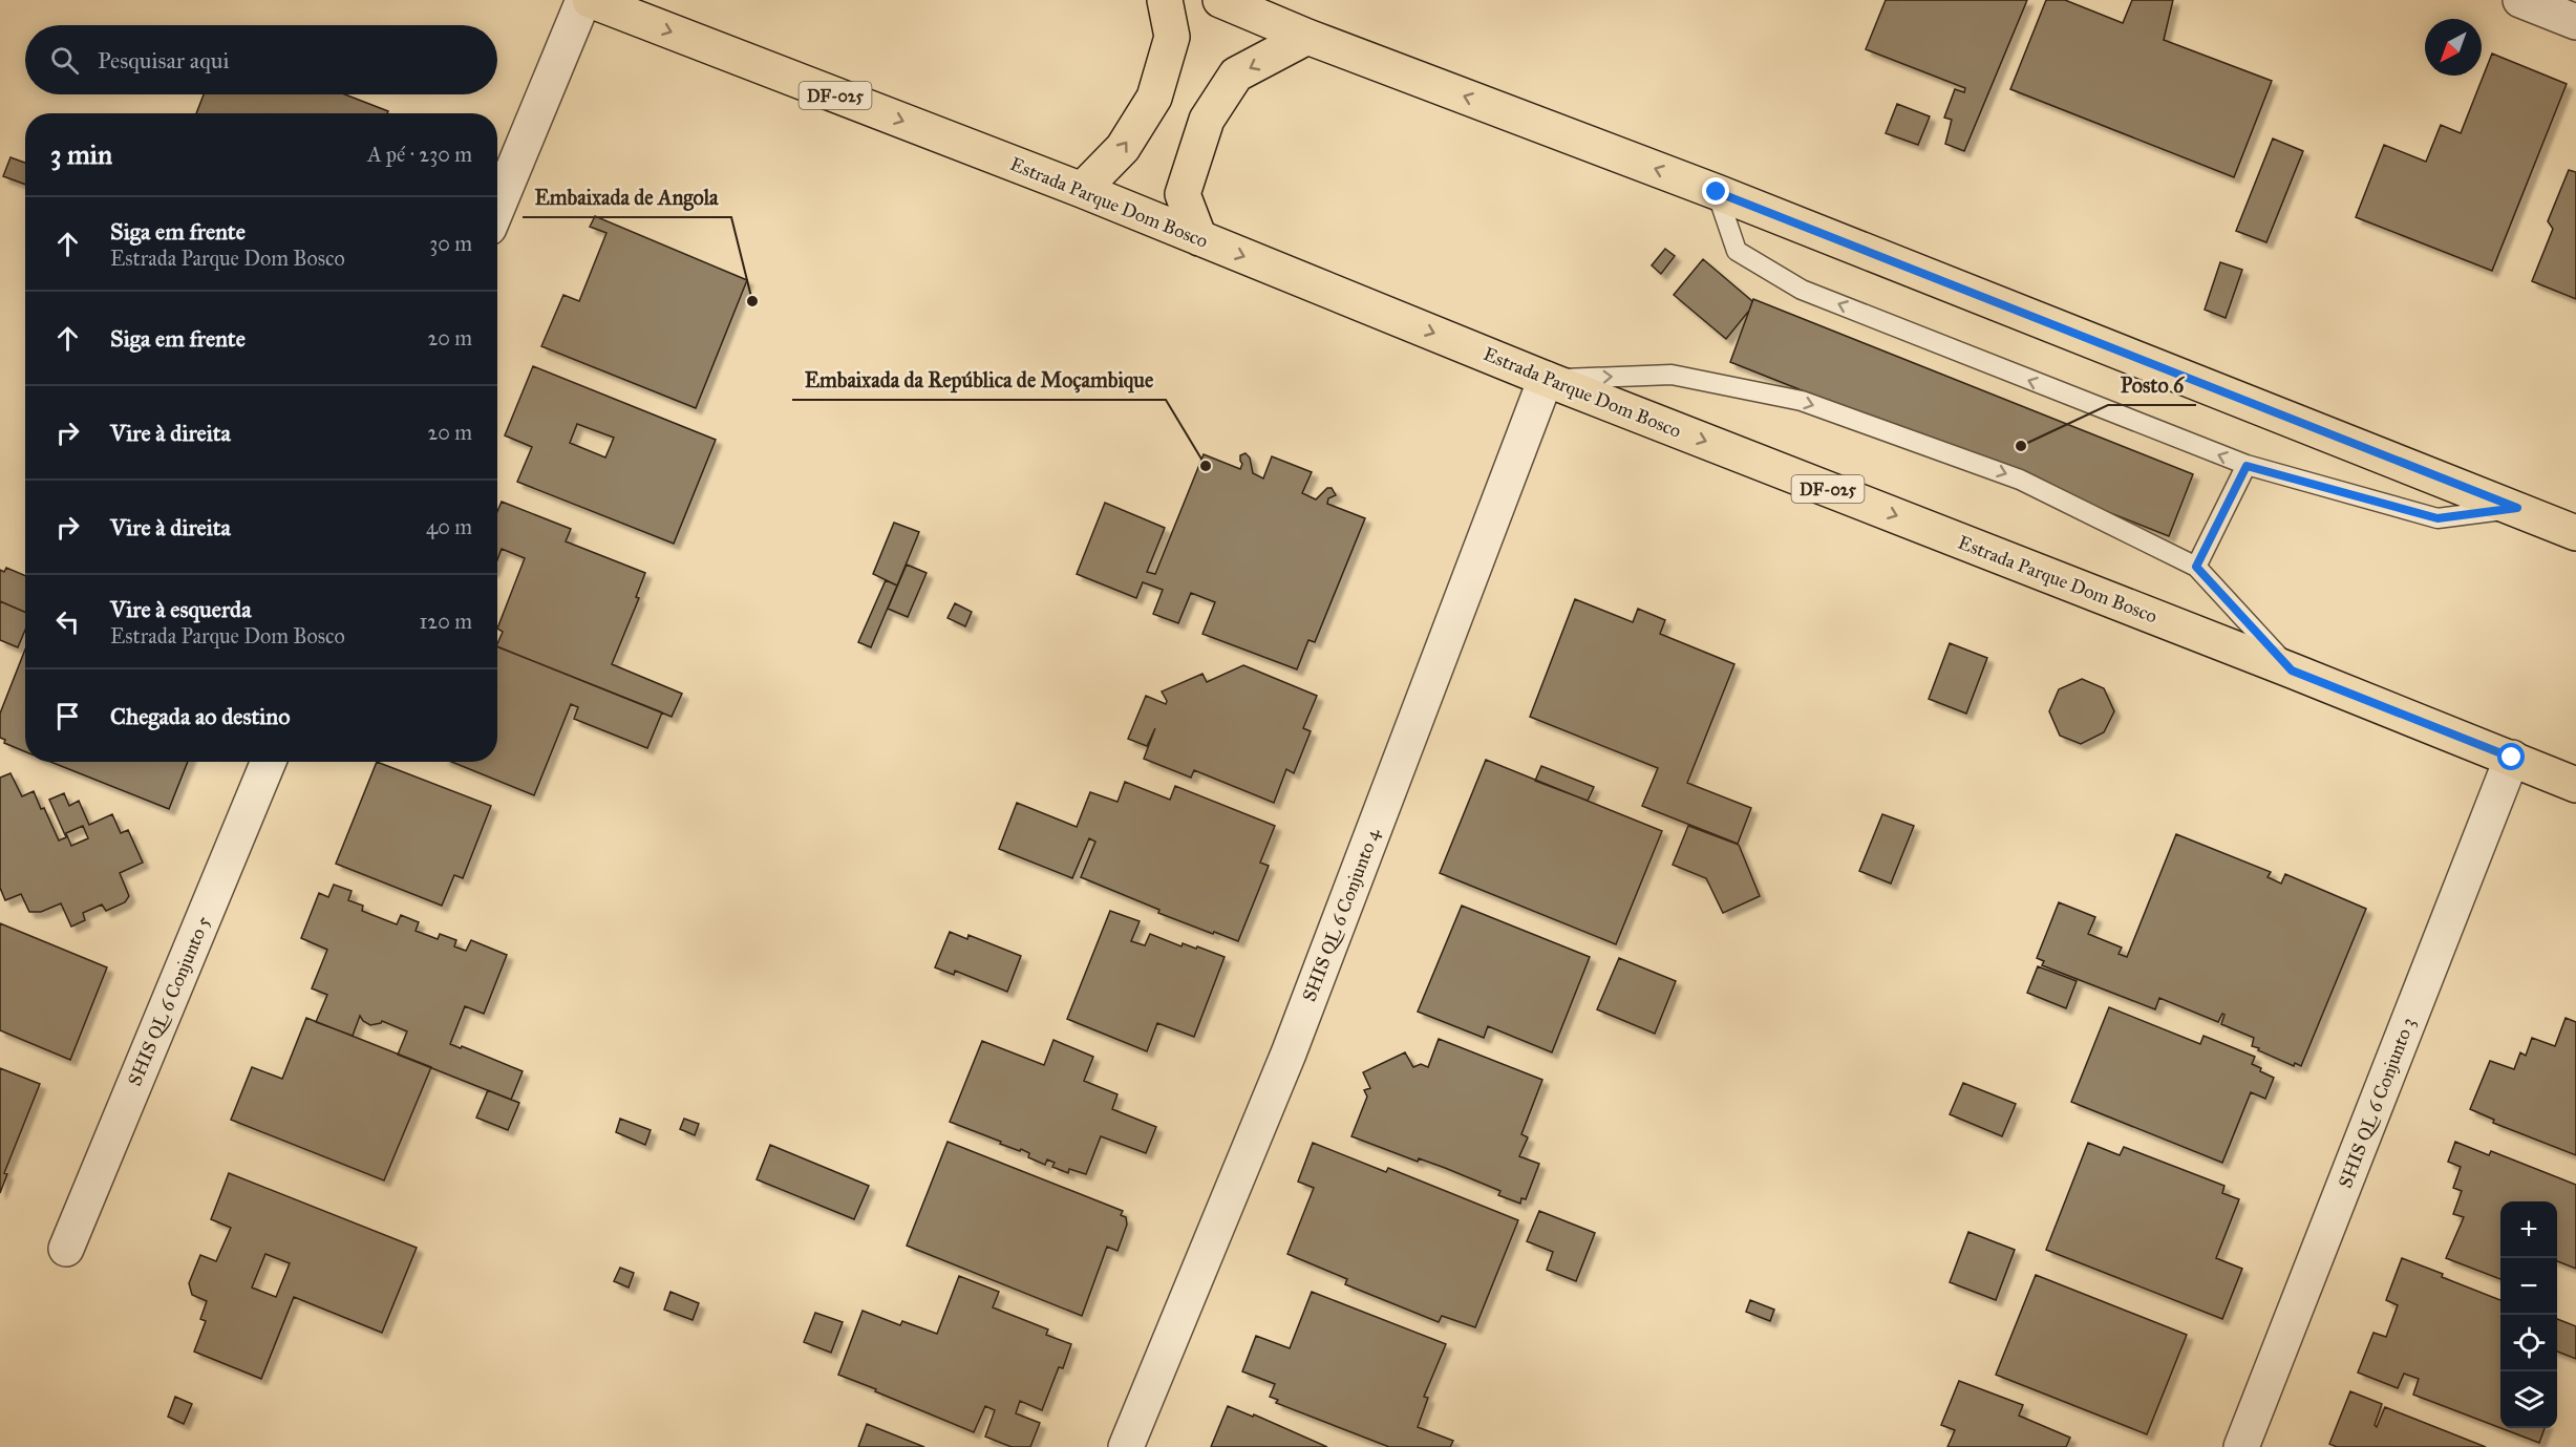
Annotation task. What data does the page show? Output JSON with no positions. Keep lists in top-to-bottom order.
{
  "streets": {
    "main road": ["DF-025", "Estrada Parque Dom Bosco"],
    "street": ["SHIS QL 6 Conjunto 4", "SHIS QL 6 Conjunto 5", "SHIS QL 6 Conjunto 3"]
  },
  "crossings": [
    ["Estrada Parque Dom Bosco", "SHIS QL 6 Conjunto 4"],
    ["Estrada Parque Dom Bosco", "SHIS QL 6 Conjunto 3"]
  ],
  "places": ["Embaixada de Angola", "Posto 6", "Embaixada da República de Moçambique"],
  "north": "bottom left",
  "page": {
    "search": "Pesquisar aqui",
    "heading": ["3 min", "A pé · 230 m"],
    "list": [
      ["Siga em frente", "Estrada Parque Dom Bosco", "30 m"],
      ["Siga em frente", "20 m"],
      ["Vire à direita", "20 m"],
      ["Vire à direita", "40 m"],
      ["Vire à esquerda", "Estrada Parque Dom Bosco", "120 m"],
      "Chegada ao destino"
    ],
    "map_buttons": ["+", "−"]
  }
}
